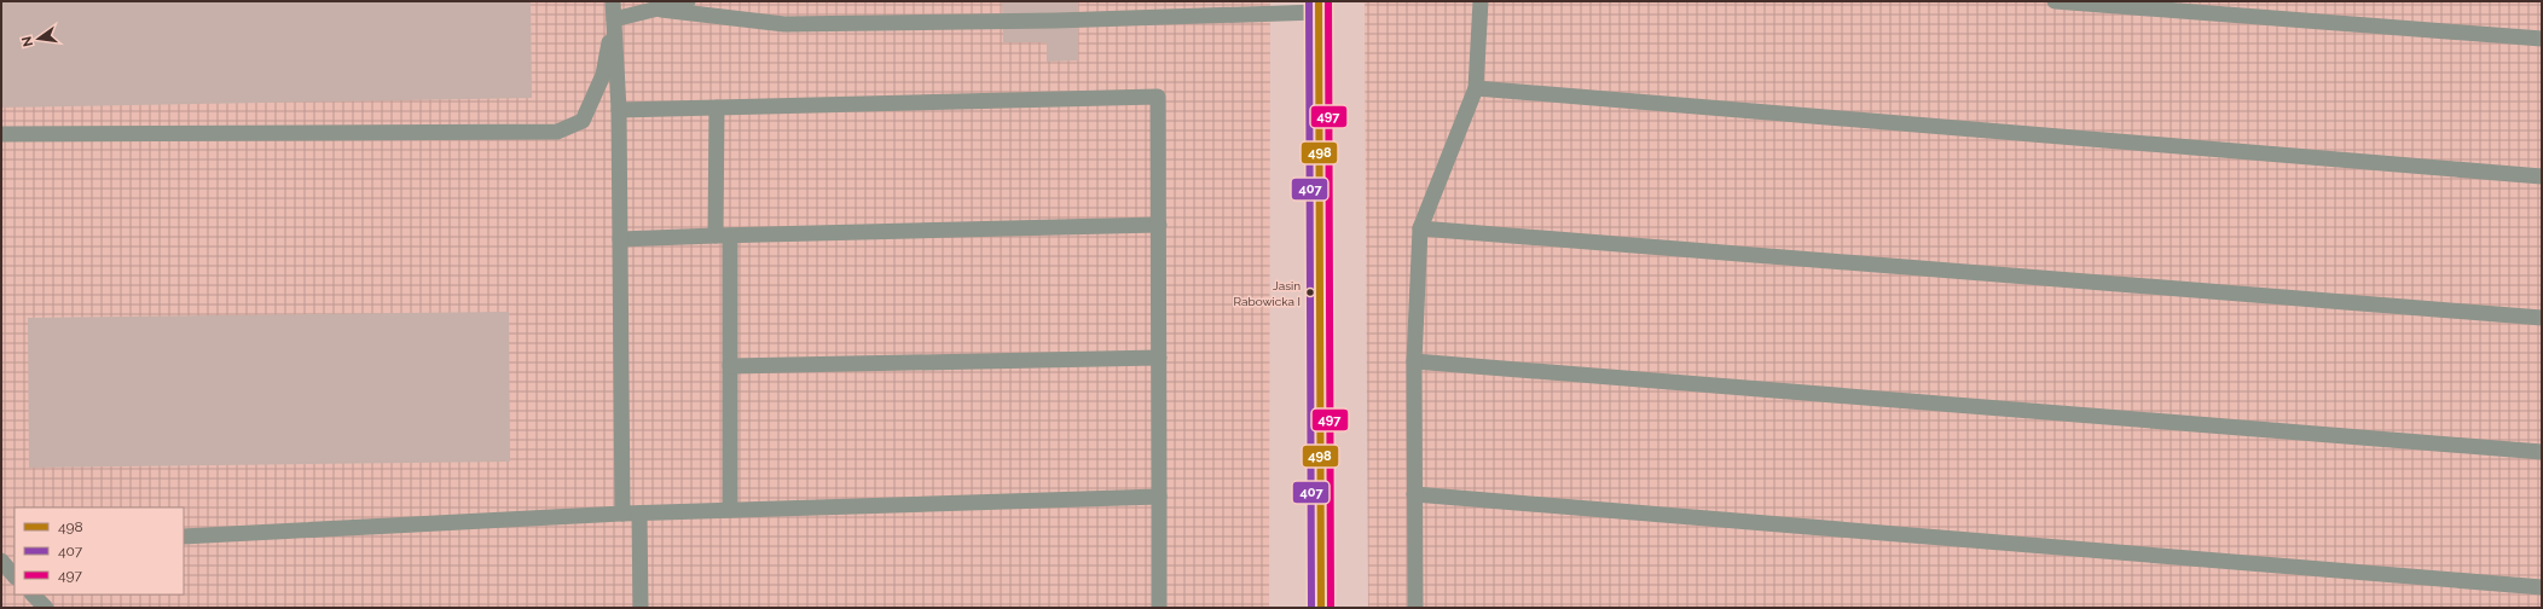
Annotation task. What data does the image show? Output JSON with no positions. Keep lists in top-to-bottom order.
{
  "places": ["Jasin Rabowicka I"],
  "lines": ["transit line 498", "transit line 407", "transit line 497"],
  "legend": ["498", "407", "497"],
  "north": "left"
}
